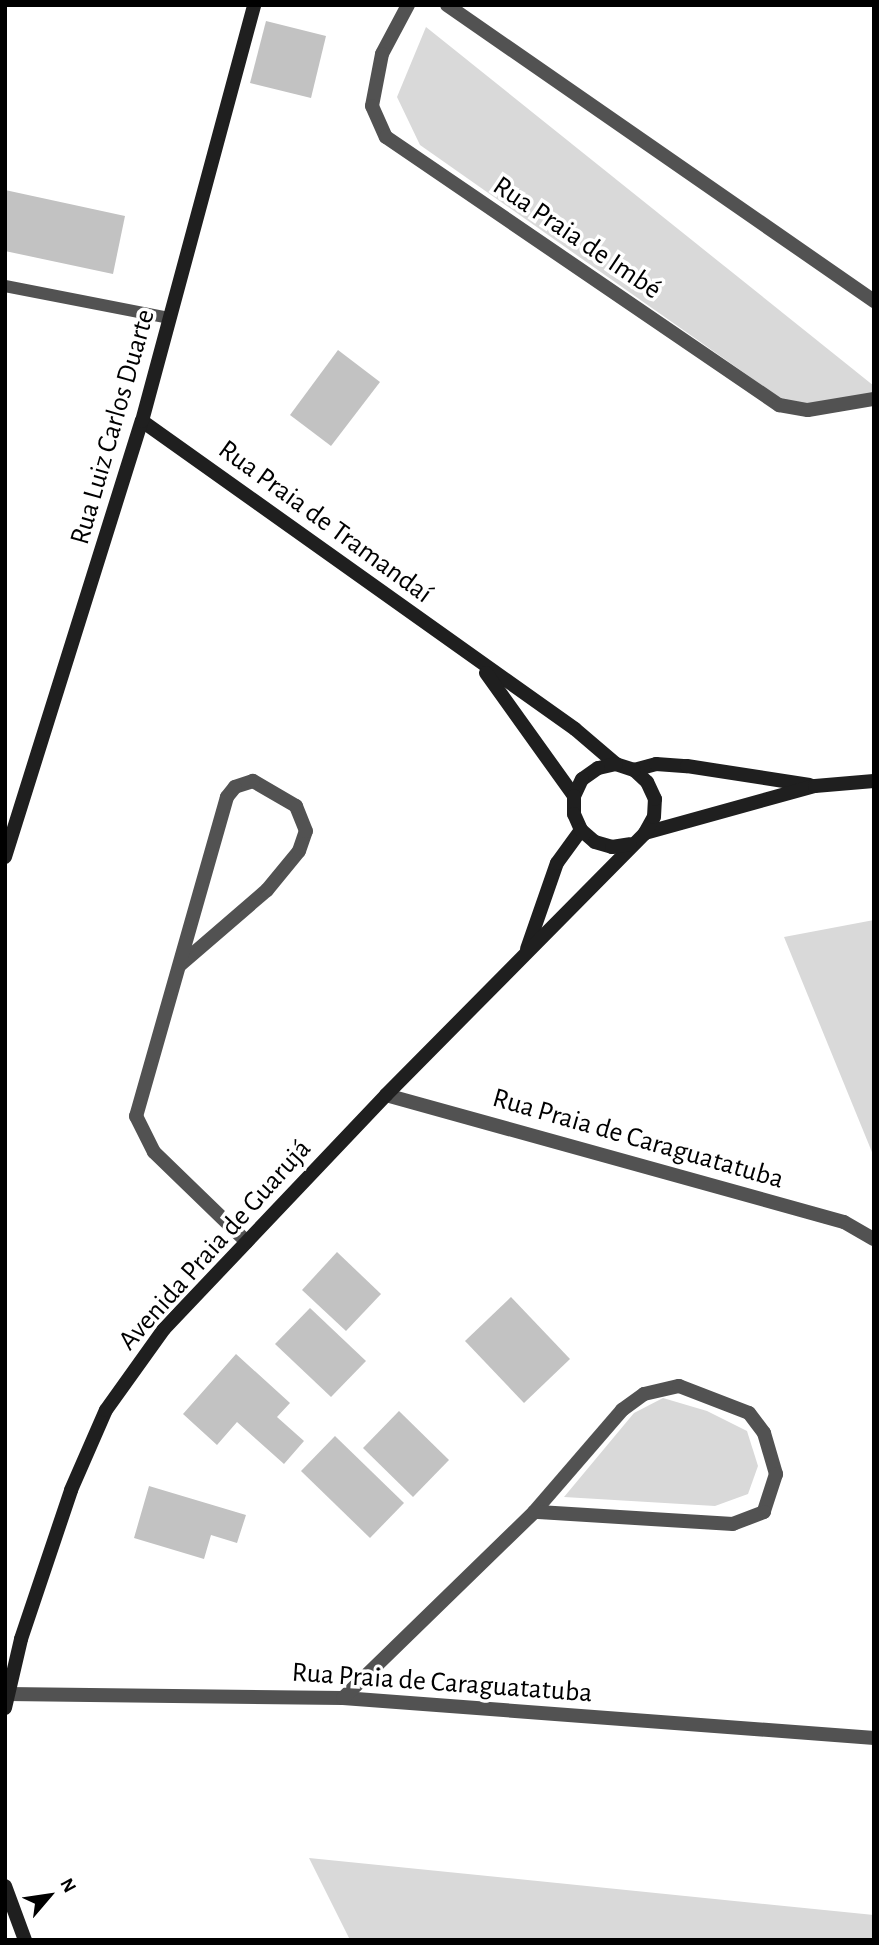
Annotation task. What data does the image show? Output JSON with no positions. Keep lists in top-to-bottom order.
{
  "streets": {
    "street": [
      "Rua Praia de Imbé",
      "Rua Luiz Carlos Duarte",
      "Rua Praia de Tramandaí",
      "Rua Praia de Caraguatatuba",
      "Avenida Praia de Guarujá"
    ]
  },
  "crossings": [
    ["Rua Luiz Carlos Duarte", "Rua Praia de Tramandaí"],
    ["Rua Praia de Tramandaí", "Avenida Praia de Guarujá"],
    ["Rua Praia de Caraguatatuba", "Avenida Praia de Guarujá"]
  ],
  "north": "top right"
}
